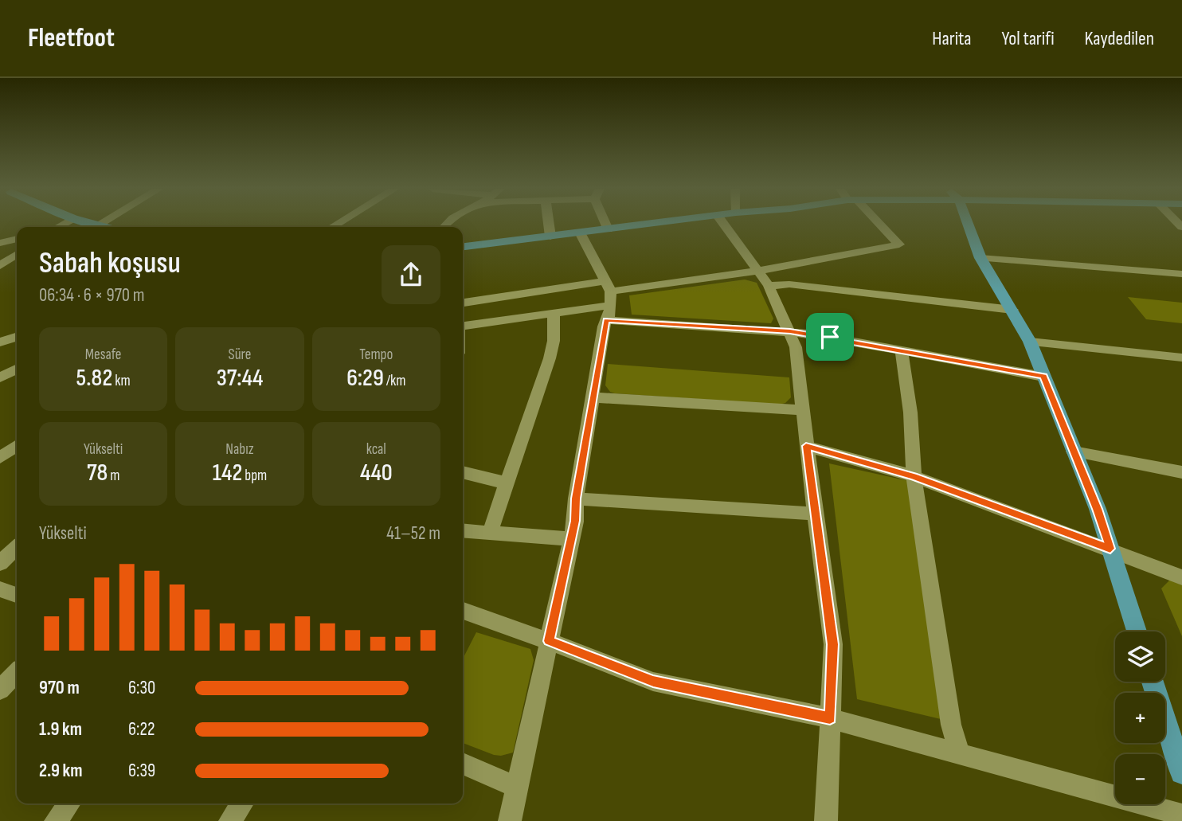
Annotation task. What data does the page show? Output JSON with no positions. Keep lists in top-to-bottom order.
{
  "page": {
    "header": "Fleetfoot",
    "nav": ["Harita", "Yol tarifi", "Kaydedilen"],
    "heading": ["Sabah koşusu", "06:34 · 6 × 970 m"],
    "stats": [
      ["Mesafe", "5.82 km"],
      ["Süre", "37:44"],
      ["Tempo", "6:29 /km"],
      ["Yükselti", "78 m"],
      ["Nabız", "142 bpm"],
      ["kcal", "440"]
    ],
    "chart": ["Yükselti", "41–52 m"],
    "map_buttons": ["+", "−"],
    "list": [
      {
        "name": "970 m",
        "note": "6:30"
      },
      {
        "name": "1.9 km",
        "note": "6:22"
      },
      {
        "name": "2.9 km",
        "note": "6:39"
      }
    ]
  }
}
